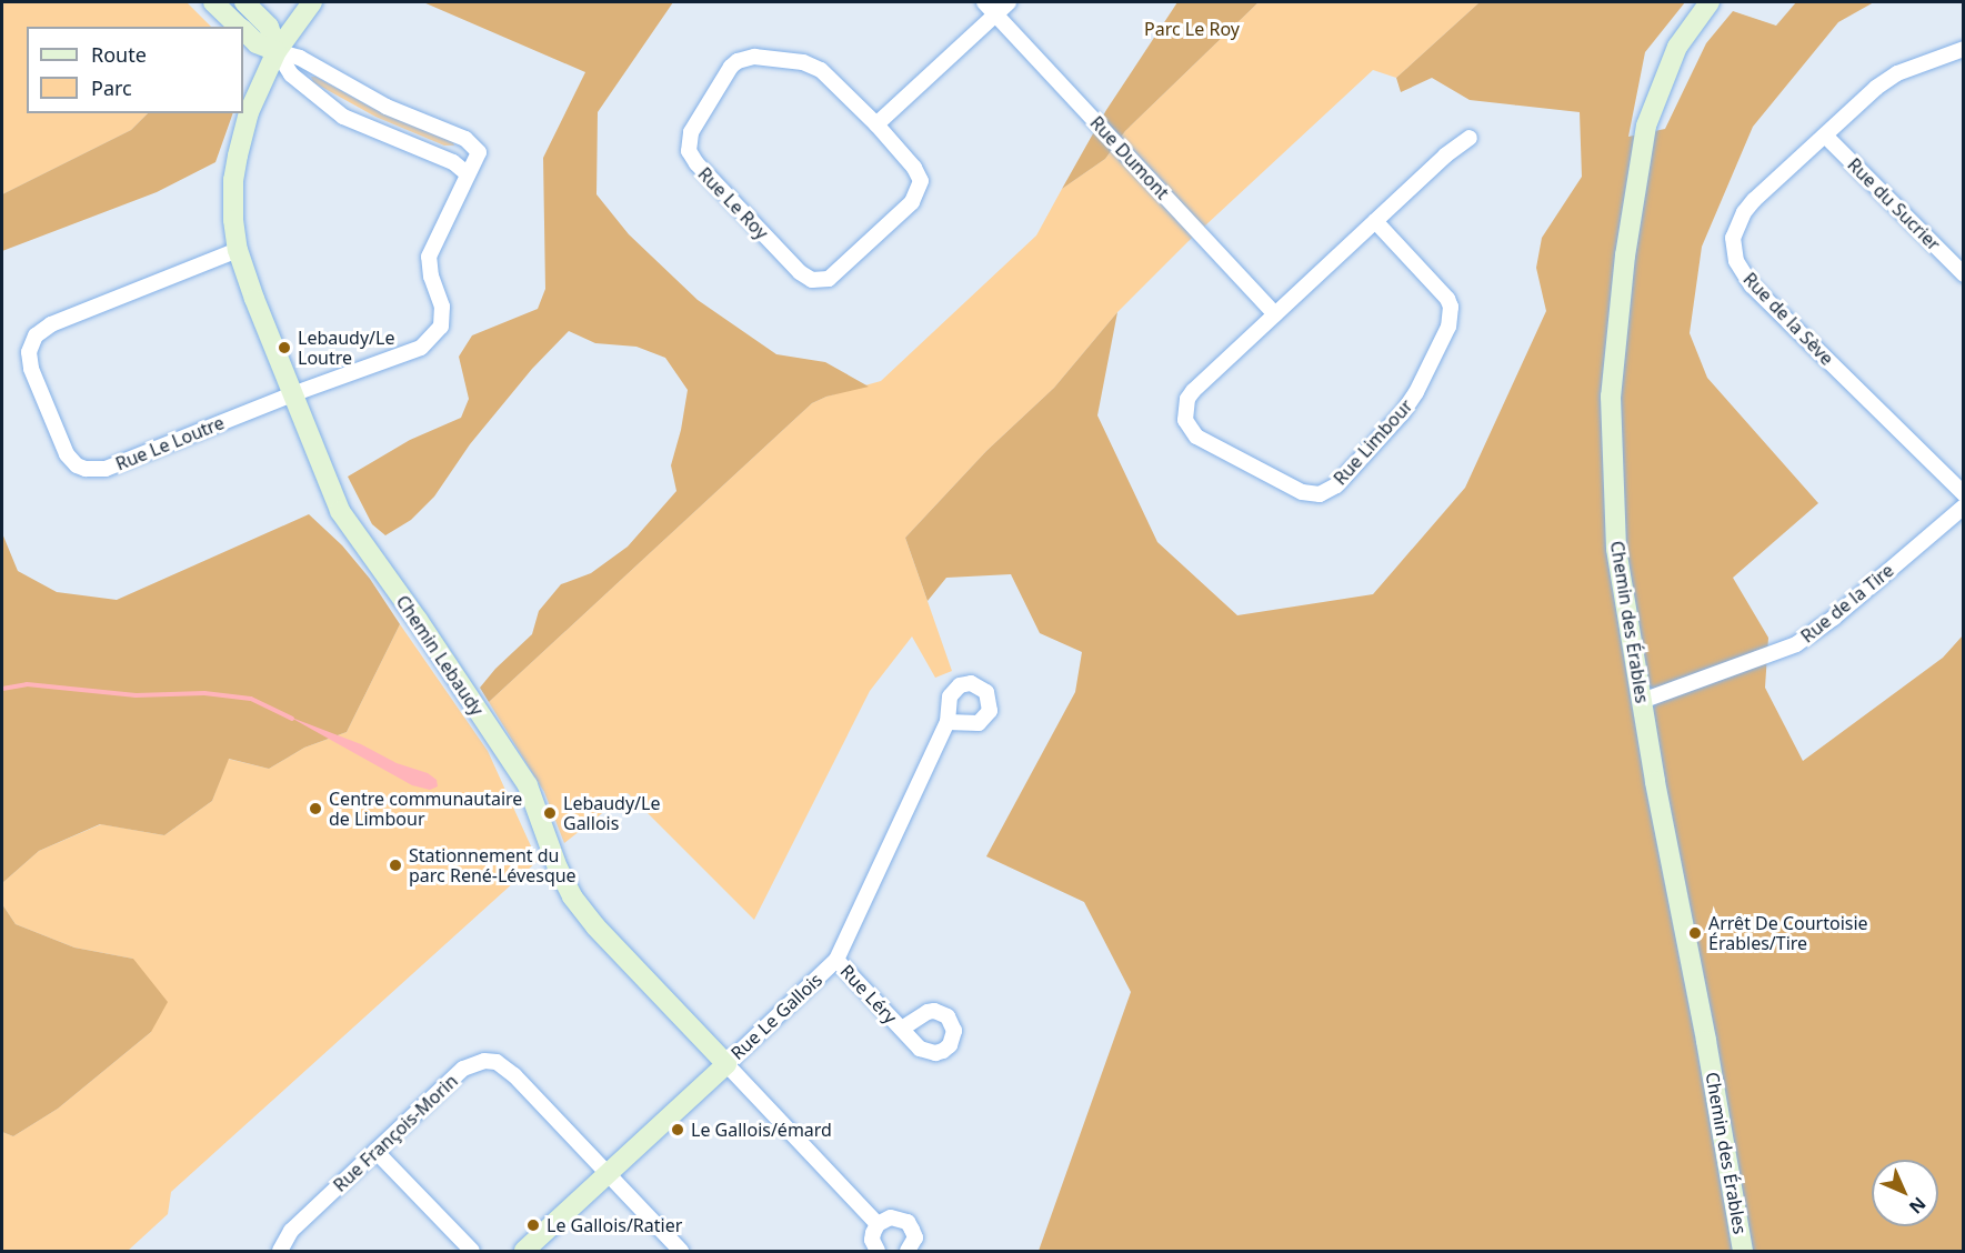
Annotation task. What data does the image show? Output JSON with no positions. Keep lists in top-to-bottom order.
{
  "streets": {
    "street": [
      "Rue Dumont",
      "Rue Le Roy",
      "Rue du Sucrier",
      "Rue de la Sève",
      "Rue Limbour",
      "Rue Le Loutre",
      "Rue de la Tire",
      "Chemin des Érables",
      "Chemin Lebaudy",
      "Rue Léry",
      "Rue Le Gallois",
      "Rue François-Morin"
    ]
  },
  "crossings": [
    ["Rue Dumont", "Rue Limbour"],
    ["Rue du Sucrier", "Rue de la Sève"],
    ["Rue Le Loutre", "Chemin Lebaudy"],
    ["Rue de la Tire", "Chemin des Érables"],
    ["Chemin Lebaudy", "Rue Le Gallois"],
    ["Rue Léry", "Rue Le Gallois"],
    ["Rue Le Gallois", "Rue François-Morin"]
  ],
  "parks": ["Parc Le Roy"],
  "places": [
    "Lebaudy/Le Loutre",
    "Centre communautaire de Limbour",
    "Lebaudy/Le Gallois",
    "Stationnement du parc René-Lévesque",
    "Arrêt De Courtoisie Érables/Tire",
    "Le Gallois/émard",
    "Le Gallois/Ratier"
  ],
  "legend": ["Route", "Parc"],
  "north": "bottom right"
}
